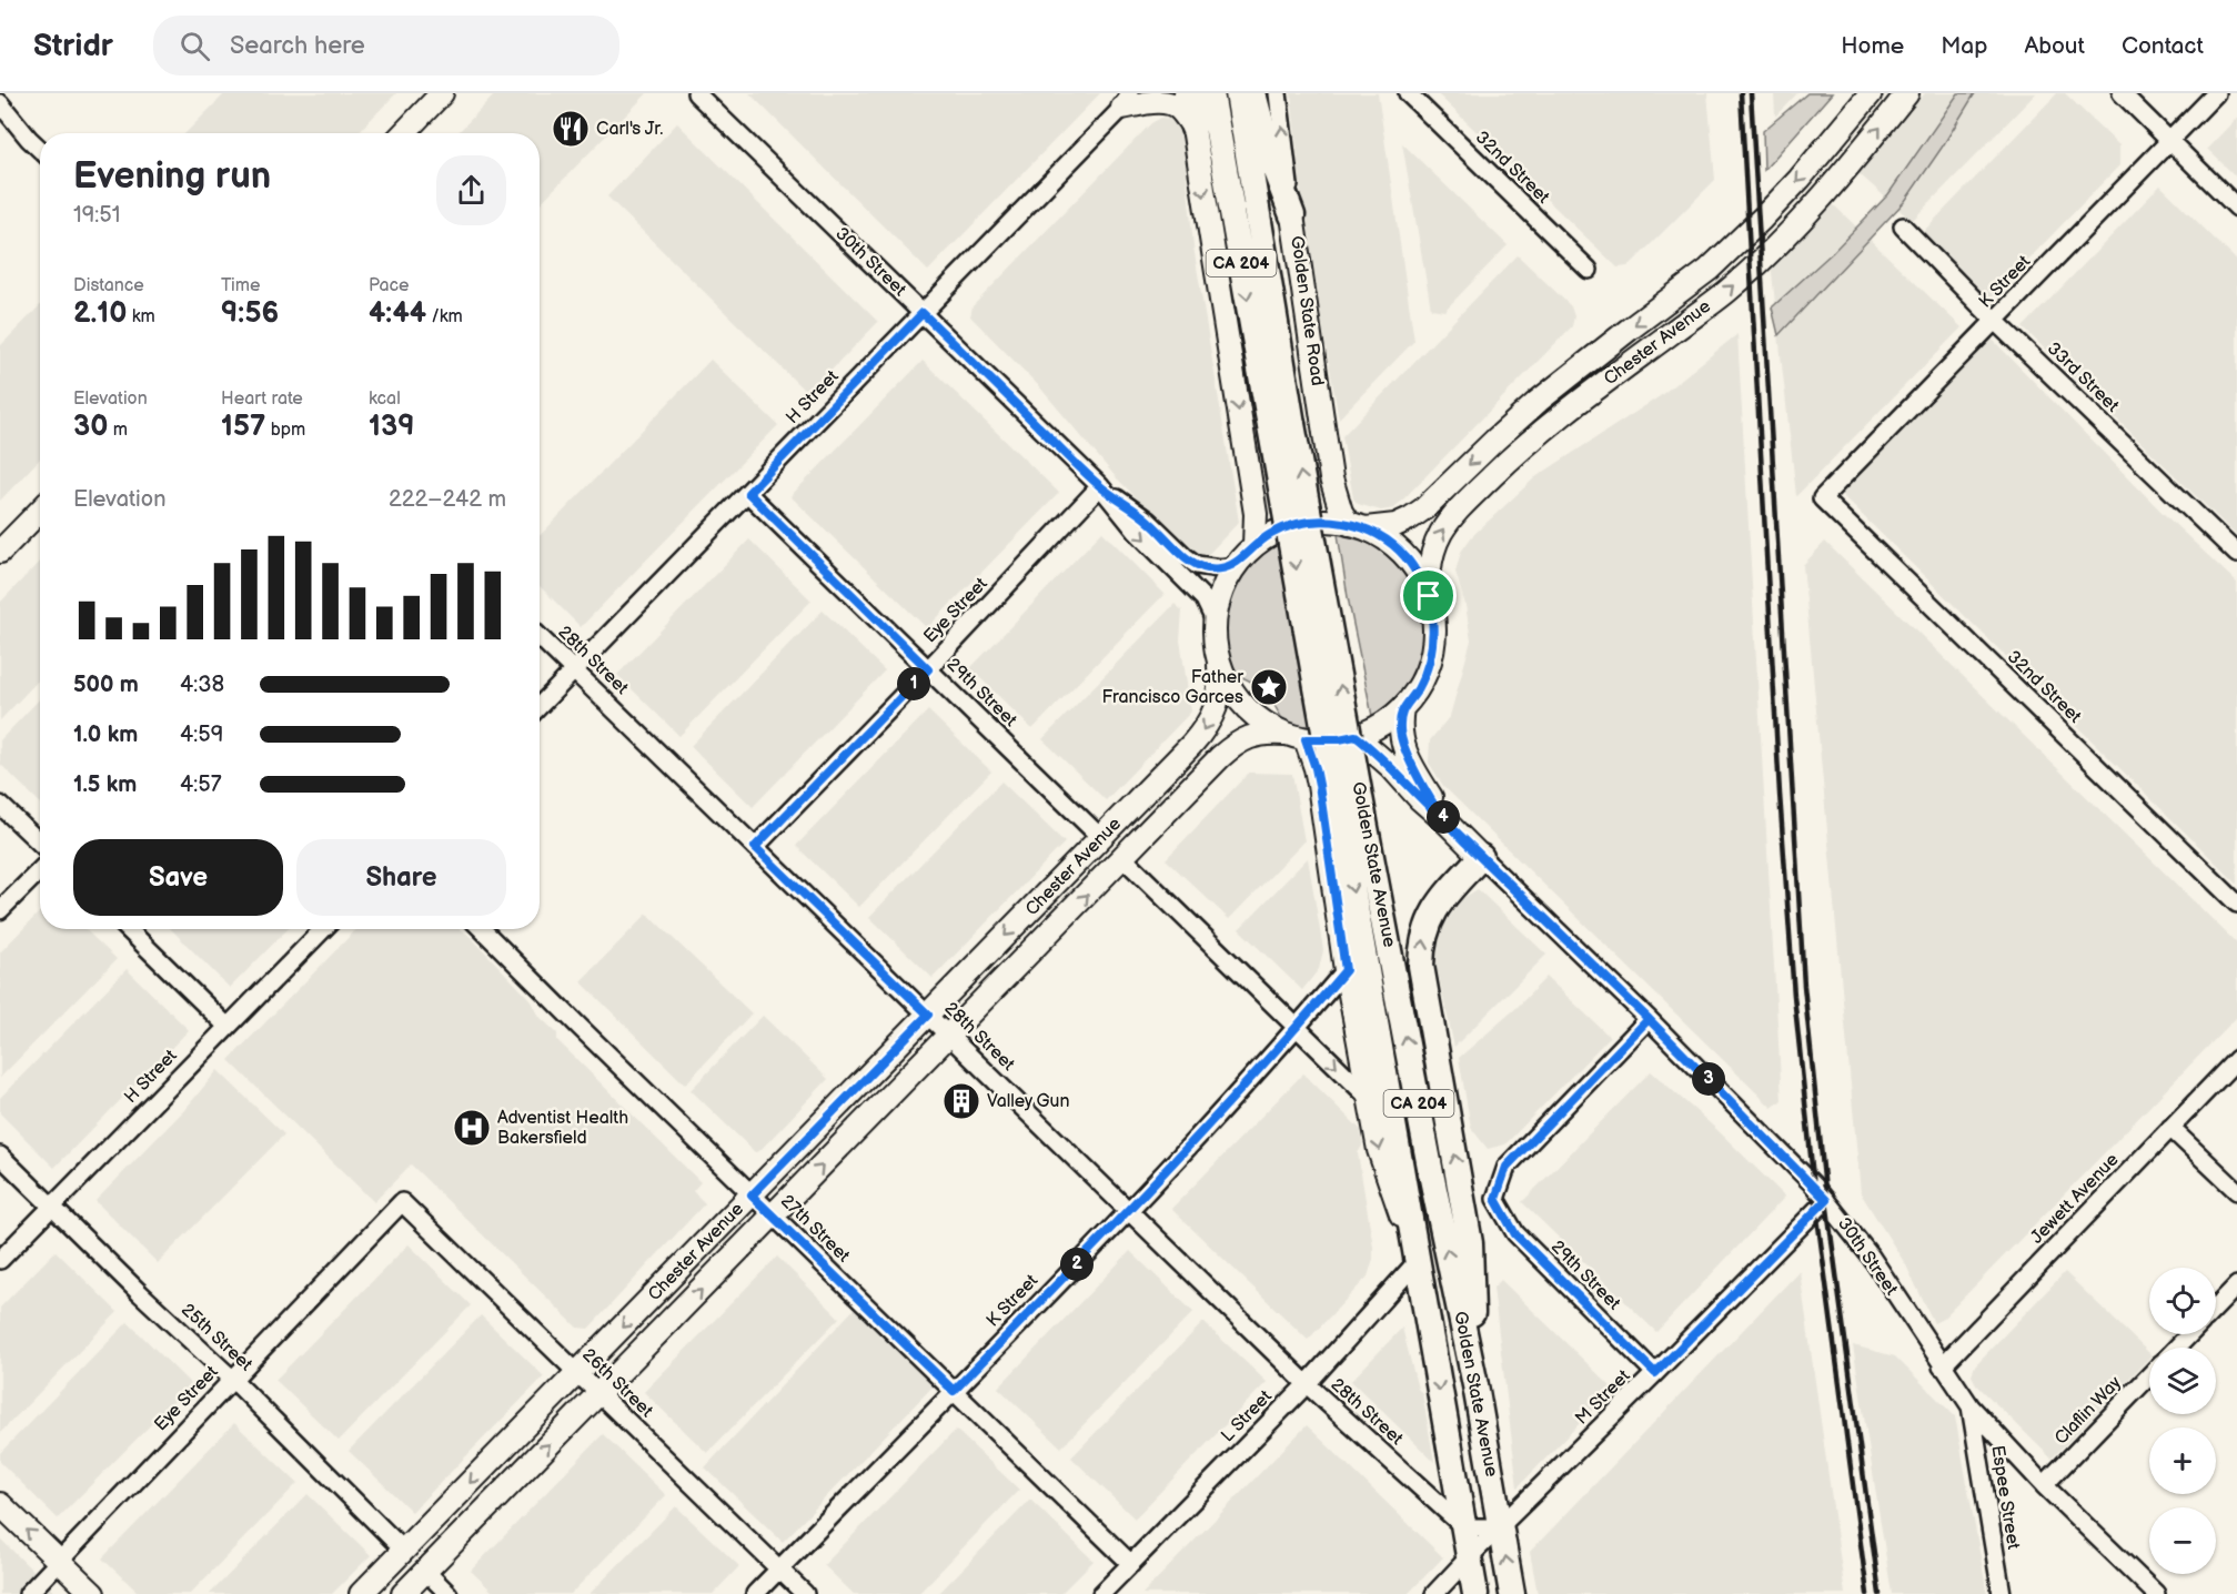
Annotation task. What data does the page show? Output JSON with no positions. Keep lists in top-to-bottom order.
{
  "streets": {
    "highway": ["CA 204", "Golden State Avenue"],
    "main road": ["30th Street", "Golden State Road", "Chester Avenue"],
    "street": [
      "32nd Street",
      "K Street",
      "33rd Street",
      "H Street",
      "Eye Street",
      "28th Street",
      "29th Street",
      "Jewett Avenue",
      "27th Street",
      "25th Street",
      "26th Street",
      "M Street",
      "Claflin Way",
      "L Street",
      "Espee Street"
    ]
  },
  "crossings": [
    ["32nd Street", "K Street"],
    ["30th Street", "Golden State Road"],
    ["30th Street", "Chester Avenue"],
    ["30th Street", "H Street"],
    ["30th Street", "Eye Street"],
    ["30th Street", "29th Street"],
    ["30th Street", "Jewett Avenue"],
    ["30th Street", "M Street"],
    ["30th Street", "Claflin Way"],
    ["30th Street", "Espee Street"],
    ["K Street", "33rd Street"],
    ["K Street", "28th Street"],
    ["K Street", "27th Street"],
    ["K Street", "26th Street"],
    ["Golden State Road", "Chester Avenue"],
    ["Chester Avenue", "28th Street"],
    ["Chester Avenue", "29th Street"],
    ["Chester Avenue", "27th Street"],
    ["Chester Avenue", "25th Street"],
    ["Chester Avenue", "26th Street"],
    ["H Street", "28th Street"],
    ["H Street", "29th Street"],
    ["H Street", "25th Street"],
    ["Eye Street", "28th Street"],
    ["Eye Street", "29th Street"],
    ["Eye Street", "25th Street"],
    ["Eye Street", "26th Street"],
    ["28th Street", "Golden State Avenue"],
    ["28th Street", "L Street"],
    ["29th Street", "M Street"],
    ["Golden State Avenue", "M Street"],
    ["Golden State Avenue", "L Street"],
    ["27th Street", "L Street"]
  ],
  "places": {
    "restaurant": ["Carl's Jr."],
    "place": ["Father Francisco Garces"],
    "building": ["Valley Gun"],
    "hospital": ["Adventist Health Bakersfield"]
  },
  "page": {
    "header": "Stridr",
    "search": "Search here",
    "nav": [
      "Home",
      "Map",
      "About",
      "Contact"
    ],
    "heading": ["Evening run", "19:51"],
    "stats": [
      ["Distance", "2.10 km"],
      ["Time", "9:56"],
      ["Pace", "4:44 /km"],
      ["Elevation", "30 m"],
      ["Heart rate", "157 bpm"],
      ["kcal", "139"]
    ],
    "chart": ["Elevation", "222–242 m"],
    "list": [
      {
        "name": "500 m",
        "note": "4:38"
      },
      {
        "name": "1.0 km",
        "note": "4:59"
      },
      {
        "name": "1.5 km",
        "note": "4:57"
      }
    ],
    "pins": [
      "1",
      "4",
      "3",
      "2"
    ],
    "buttons": ["Save", "Share"],
    "map_buttons": ["+", "−"]
  }
}
